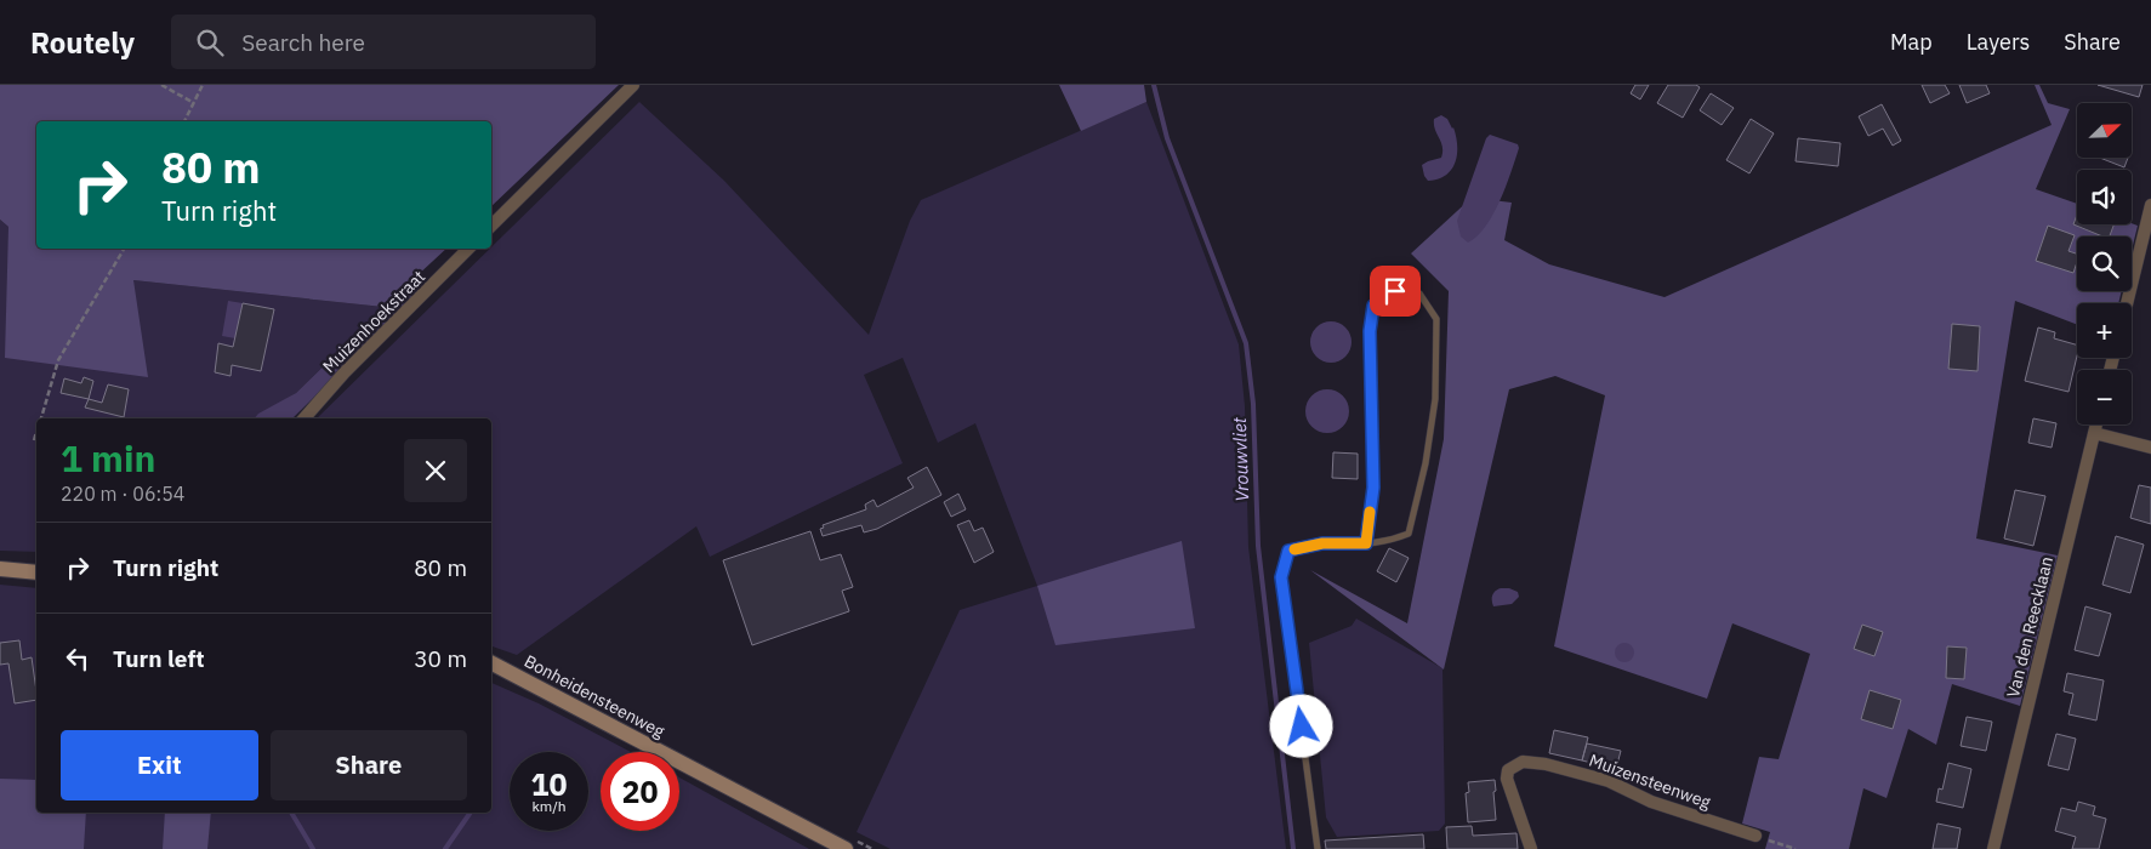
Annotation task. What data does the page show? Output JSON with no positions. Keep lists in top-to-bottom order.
{
  "streets": {
    "street": [
      "Muizenhoekstraat",
      "Van den Reecklaan",
      "Bonheidensteenweg",
      "Muizensteenweg"
    ]
  },
  "water": ["Vrouwvliet"],
  "north": "top right",
  "page": {
    "header": "Routely",
    "search": "Search here",
    "nav": ["Map", "Layers", "Share"],
    "map_buttons": ["+", "−"],
    "turn": ["80 m", "Turn right"],
    "heading": ["1 min", "220 m · 06:54"],
    "list": [
      {
        "name": "Turn right",
        "value": "80 m"
      },
      {
        "name": "Turn left",
        "value": "30 m"
      }
    ],
    "buttons": ["Exit", "Share"],
    "speed": "10 km/h",
    "limit": "20"
  }
}
